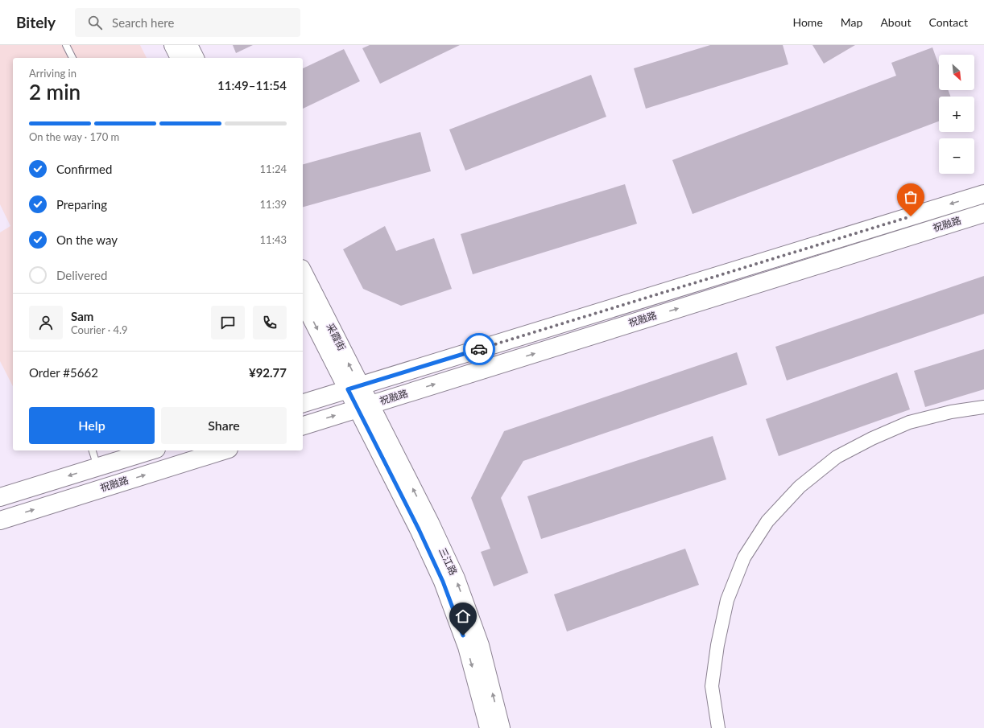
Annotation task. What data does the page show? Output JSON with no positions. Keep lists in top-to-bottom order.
{
  "streets": {
    "main road": ["祝融路", "采霞街", "三江路"]
  },
  "crossings": [
    ["祝融路", "采霞街"],
    ["祝融路", "三江路"],
    ["采霞街", "三江路"]
  ],
  "north": "bottom right",
  "page": {
    "header": "Bitely",
    "search": "Search here",
    "nav": [
      "Home",
      "Map",
      "About",
      "Contact"
    ],
    "map_buttons": ["+", "−"],
    "heading": ["2 min", "Arriving in", "11:49–11:54"],
    "panel": [
      "Sam",
      "Courier · 4.9",
      "Order #5662",
      "¥92.77"
    ],
    "bar": "On the way · 170 m",
    "list": [
      ["Confirmed", "11:24"],
      ["Preparing", "11:39"],
      ["On the way", "11:43"],
      "Delivered"
    ],
    "buttons": ["Help", "Share"]
  }
}
